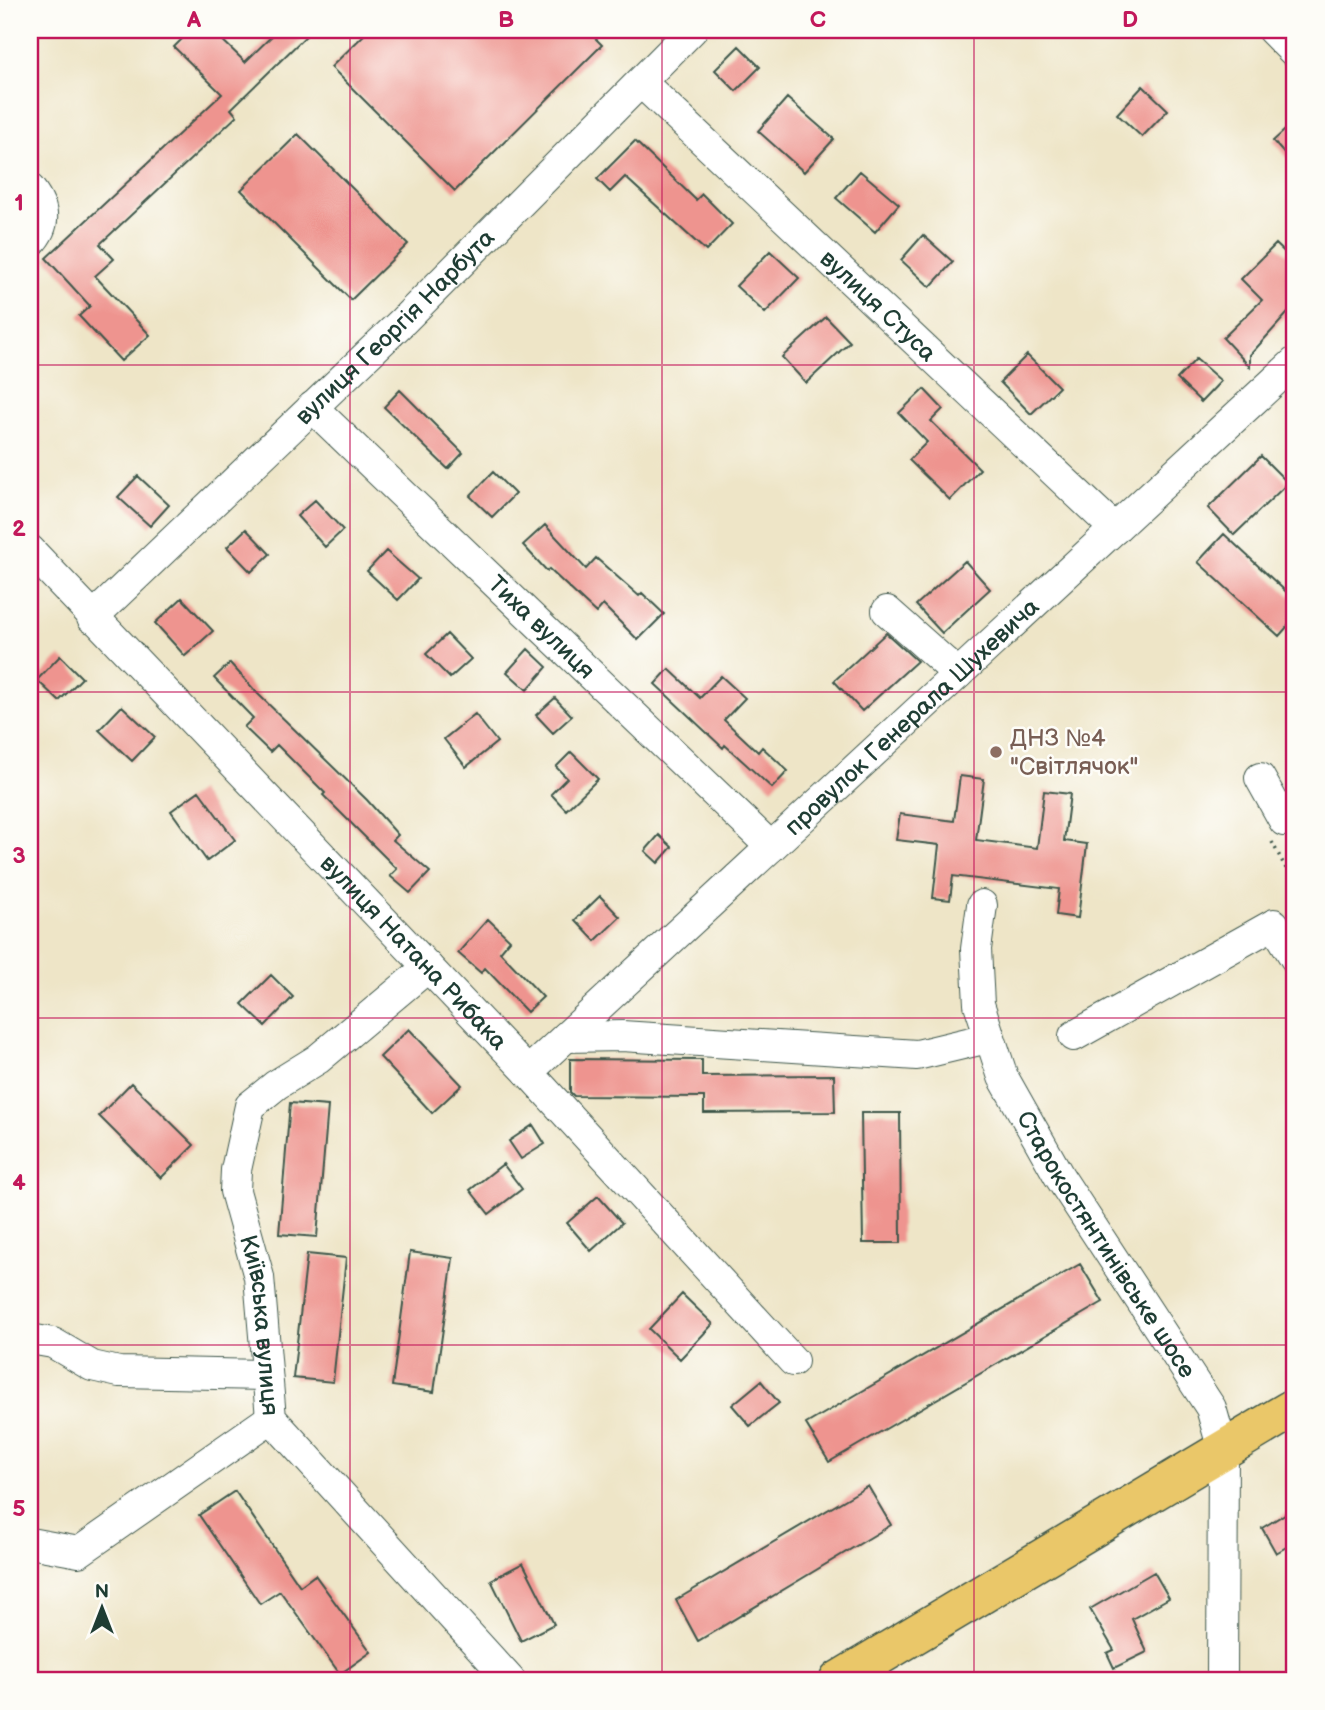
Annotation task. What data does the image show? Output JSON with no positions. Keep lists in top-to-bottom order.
{
  "streets": {
    "street": [
      "вулиця Стуса",
      "вулиця Георгія Нарбута",
      "Тиха вулиця",
      "провулок Генерала Шухевича",
      "вулиця Натана Рибака",
      "Старокостянтинівське шосе",
      "Київська вулиця"
    ]
  },
  "crossings": [
    ["вулиця Стуса", "вулиця Георгія Нарбута"],
    ["вулиця Стуса", "провулок Генерала Шухевича"],
    ["вулиця Георгія Нарбута", "Тиха вулиця"],
    ["вулиця Георгія Нарбута", "вулиця Натана Рибака"],
    ["Тиха вулиця", "провулок Генерала Шухевича"],
    ["провулок Генерала Шухевича", "вулиця Натана Рибака"],
    ["вулиця Натана Рибака", "Київська вулиця"]
  ],
  "places": ["ДНЗ №4 \"Світлячок\""],
  "north": "top",
  "grid": {
    "columns": [
      "A",
      "B",
      "C",
      "D"
    ],
    "rows": [
      "1",
      "2",
      "3",
      "4",
      "5"
    ]
  }
}
